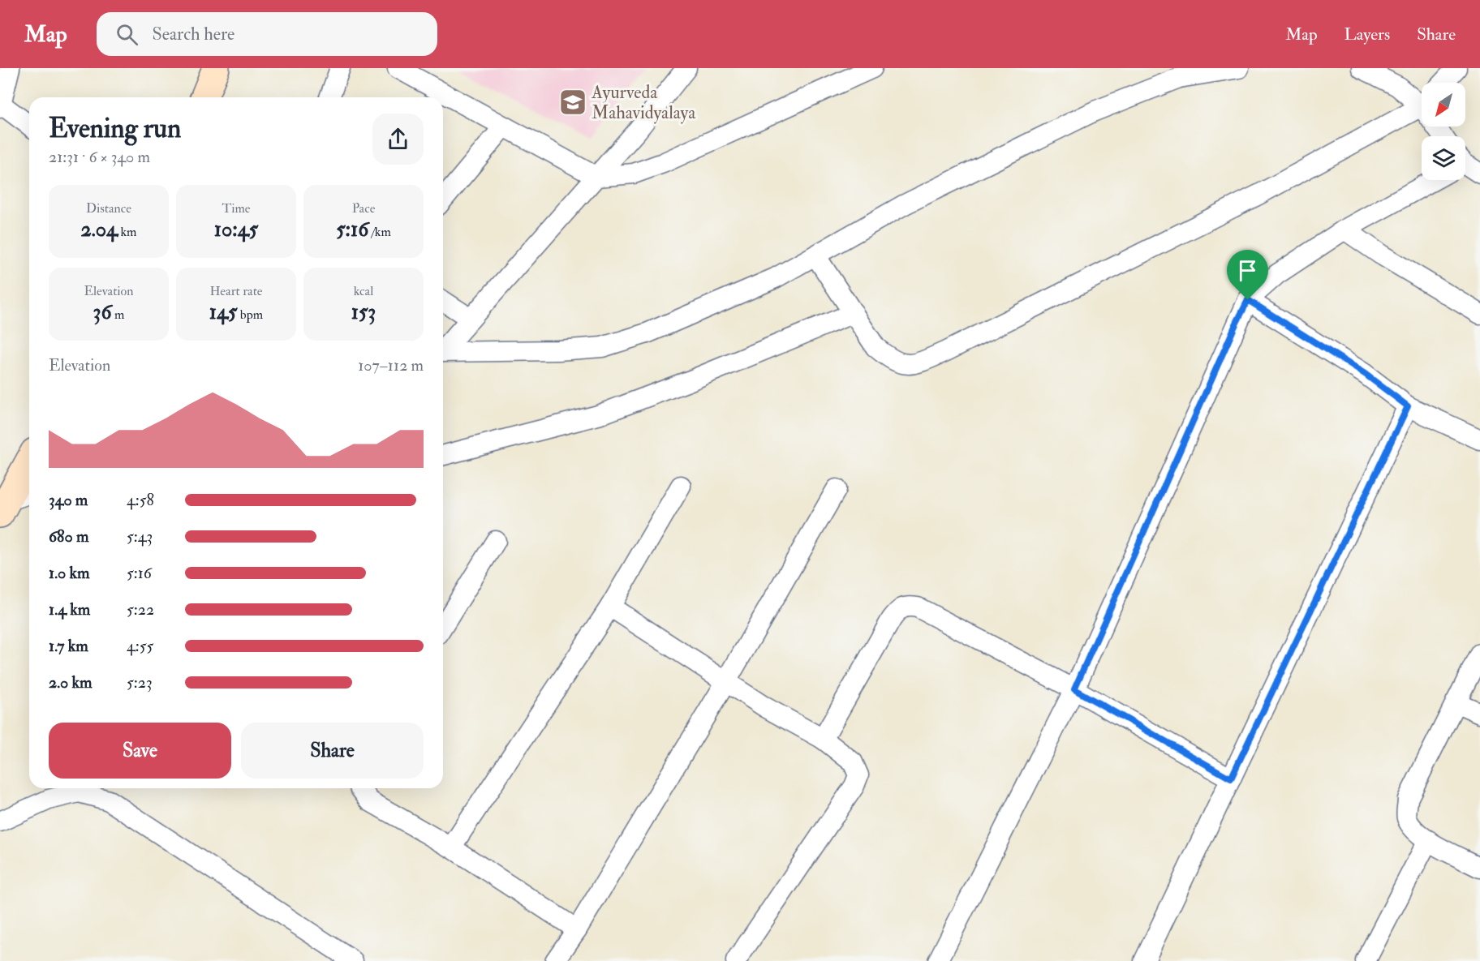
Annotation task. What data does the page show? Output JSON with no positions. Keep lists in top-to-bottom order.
{
  "places": {
    "school or university": ["Ayurveda Mahavidyalaya"]
  },
  "north": "bottom left",
  "page": {
    "header": "Map",
    "search": "Search here",
    "nav": ["Map", "Layers", "Share"],
    "heading": ["Evening run", "21:31 · 6 × 340 m"],
    "stats": [
      ["Distance", "2.04 km"],
      ["Time", "10:45"],
      ["Pace", "5:16 /km"],
      ["Elevation", "36 m"],
      ["Heart rate", "145 bpm"],
      ["kcal", "153"]
    ],
    "chart": ["Elevation", "107–112 m"],
    "list": [
      {
        "name": "340 m",
        "note": "4:58"
      },
      {
        "name": "680 m",
        "note": "5:43"
      },
      {
        "name": "1.0 km",
        "note": "5:16"
      },
      {
        "name": "1.4 km",
        "note": "5:22"
      },
      {
        "name": "1.7 km",
        "note": "4:55"
      },
      {
        "name": "2.0 km",
        "note": "5:23"
      }
    ],
    "buttons": ["Save", "Share"]
  }
}
